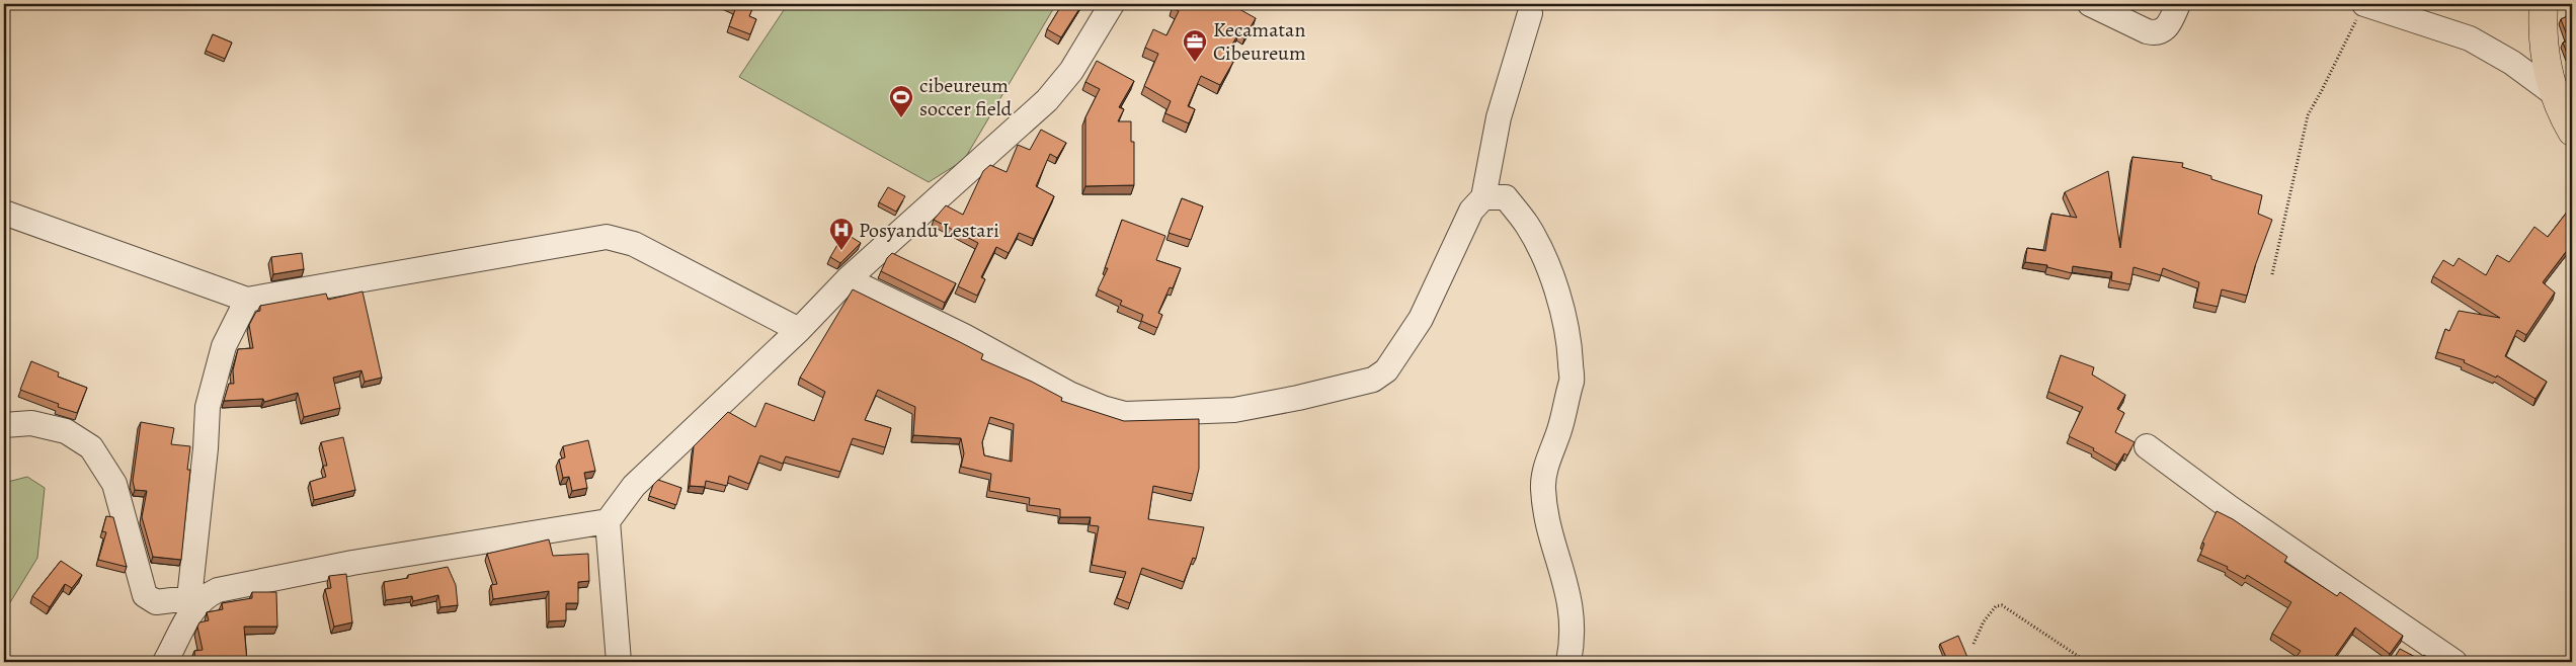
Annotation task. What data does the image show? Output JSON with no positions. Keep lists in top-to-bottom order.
{
  "places": {
    "office": ["Kecamatan Cibeureum"],
    "sports": ["cibeureum soccer field"],
    "hospital": ["Posyandu Lestari"]
  }
}
